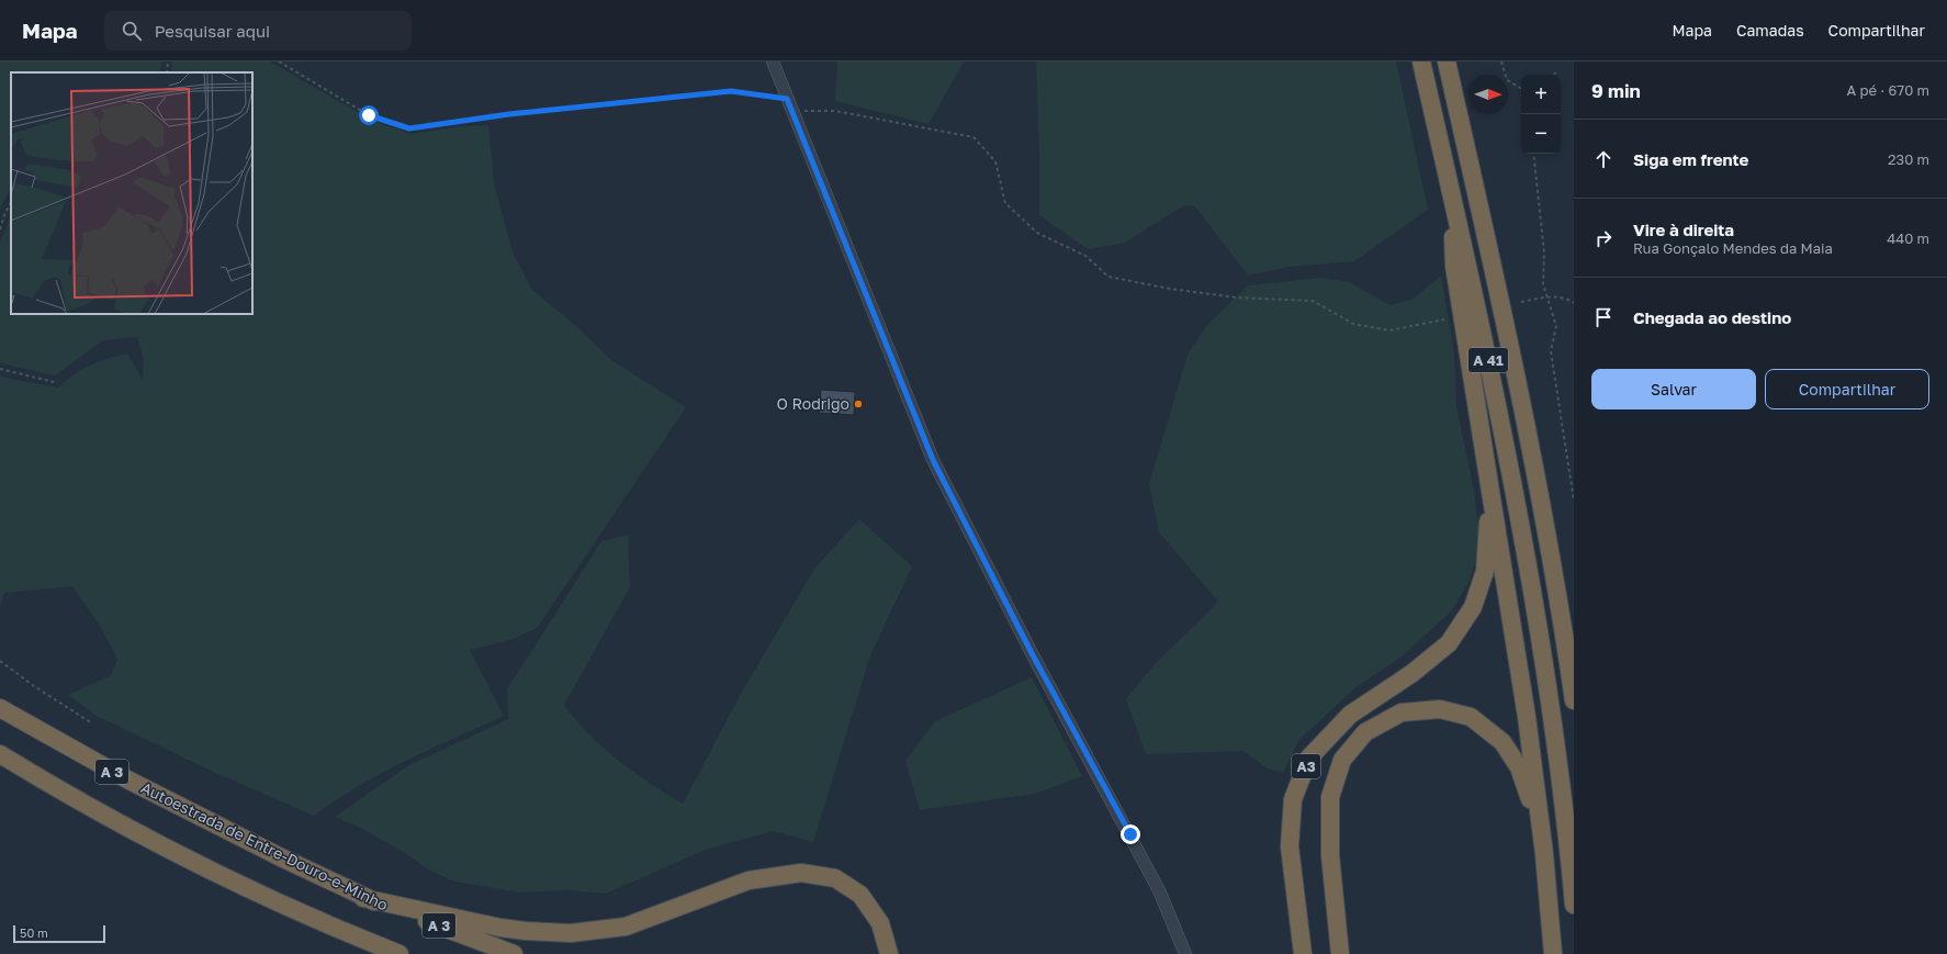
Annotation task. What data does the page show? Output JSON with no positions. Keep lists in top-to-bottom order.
{
  "streets": {
    "highway": [
      "A 41",
      "A3",
      "A 3",
      "Autoestrada de Entre-Douro-e-Minho"
    ]
  },
  "places": ["O Rodrigo"],
  "scale_bar": "50 m",
  "north": "right",
  "page": {
    "header": "Mapa",
    "search": "Pesquisar aqui",
    "nav": ["Mapa", "Camadas", "Compartilhar"],
    "heading": ["9 min", "A pé · 670 m"],
    "map_buttons": ["+", "−"],
    "list": [
      ["Siga em frente", "230 m"],
      ["Vire à direita", "Rua Gonçalo Mendes da Maia", "440 m"],
      "Chegada ao destino"
    ],
    "buttons": ["Salvar", "Compartilhar"],
    "scale": "50 m"
  }
}
